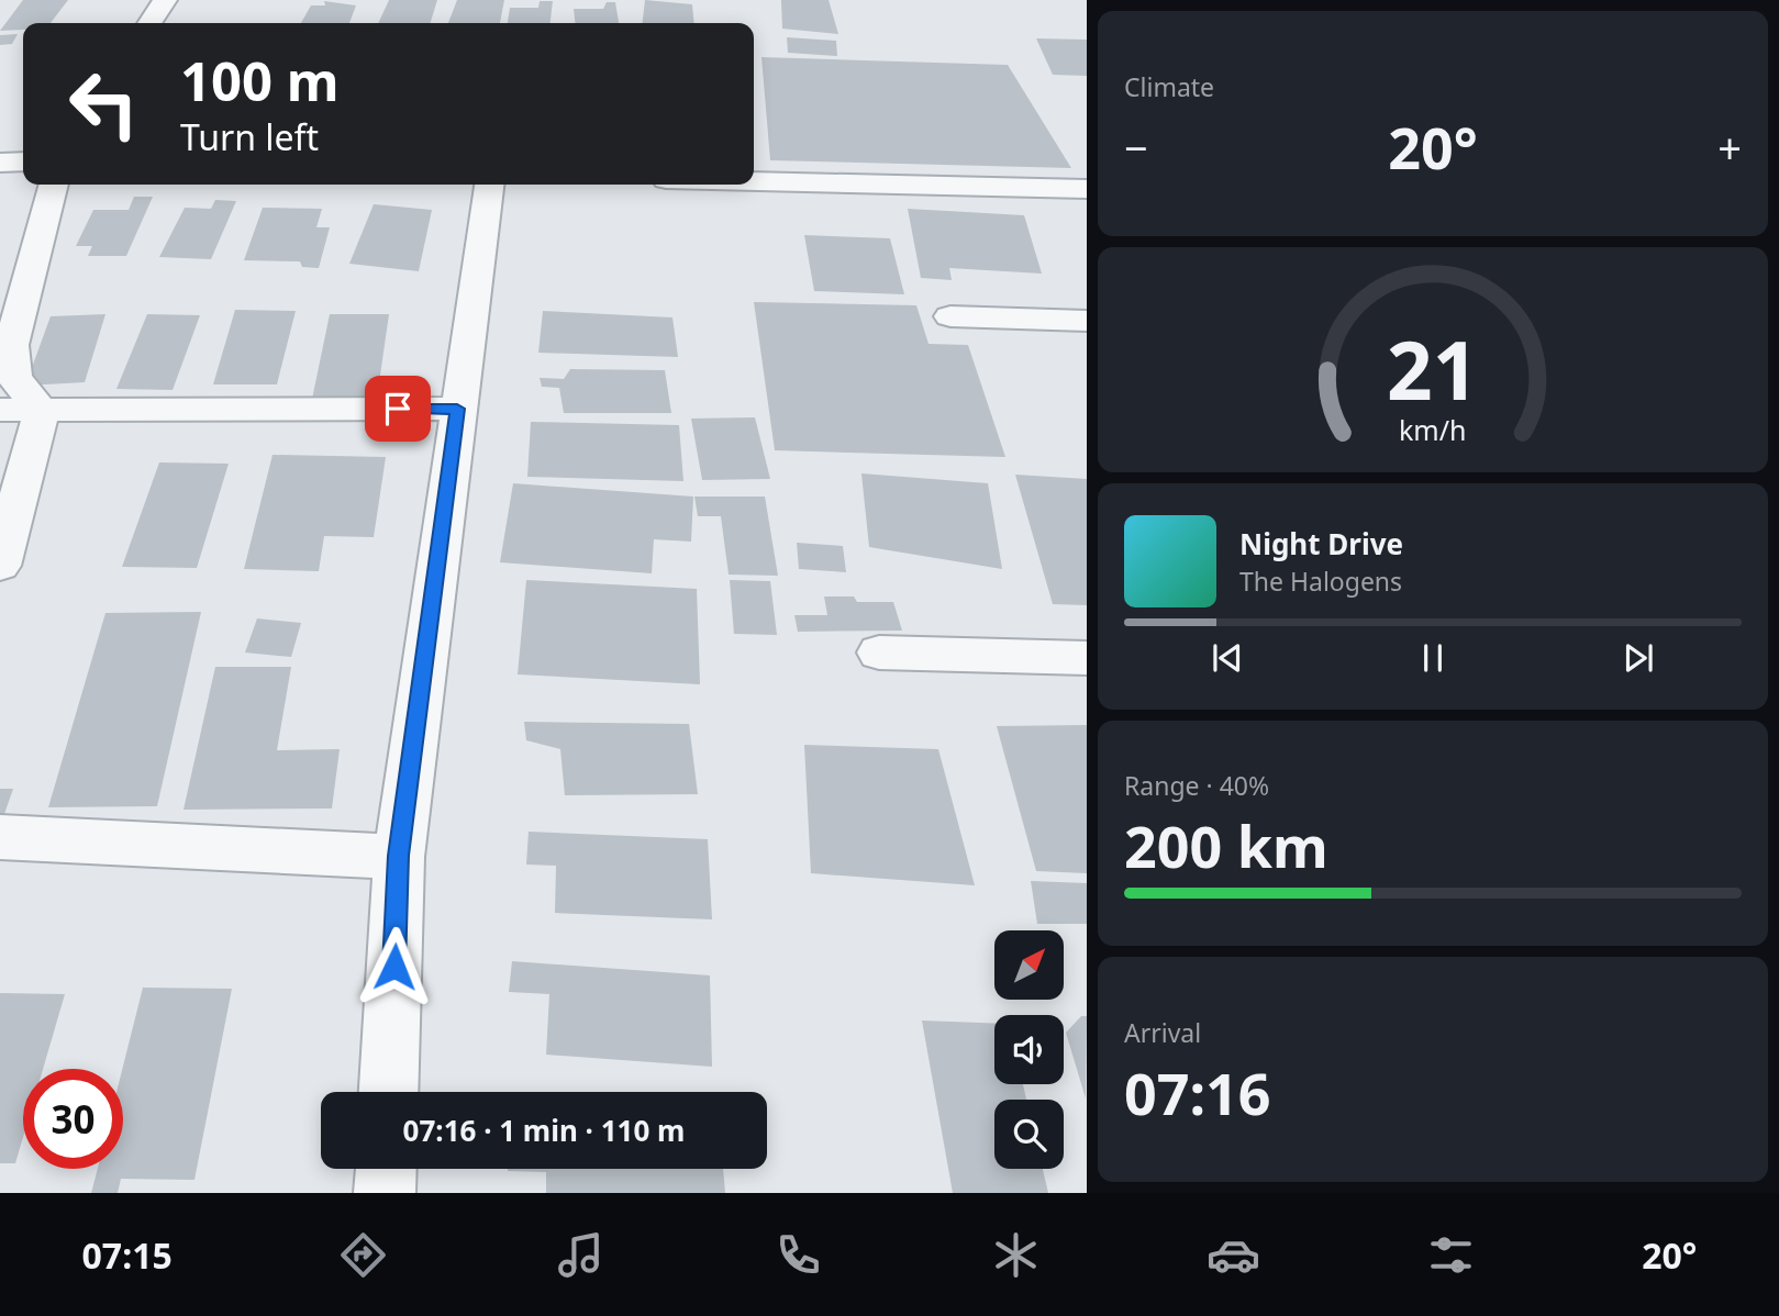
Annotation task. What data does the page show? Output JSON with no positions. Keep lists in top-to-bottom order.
{
  "north": "top right",
  "page": {
    "tile": [
      "Climate",
      ["Range · 40%", "200 km"],
      ["Arrival", "07:16"]
    ],
    "turn": ["100 m", "Turn left"],
    "heat": ["−", "20°", "+"],
    "song": ["Night Drive", "The Halogens"],
    "limit": "30",
    "trip": "07:16 · 1 min · 110 m",
    "tabs": ["07:15", "20°"],
    "gauge": ["21", "km/h"]
  }
}
